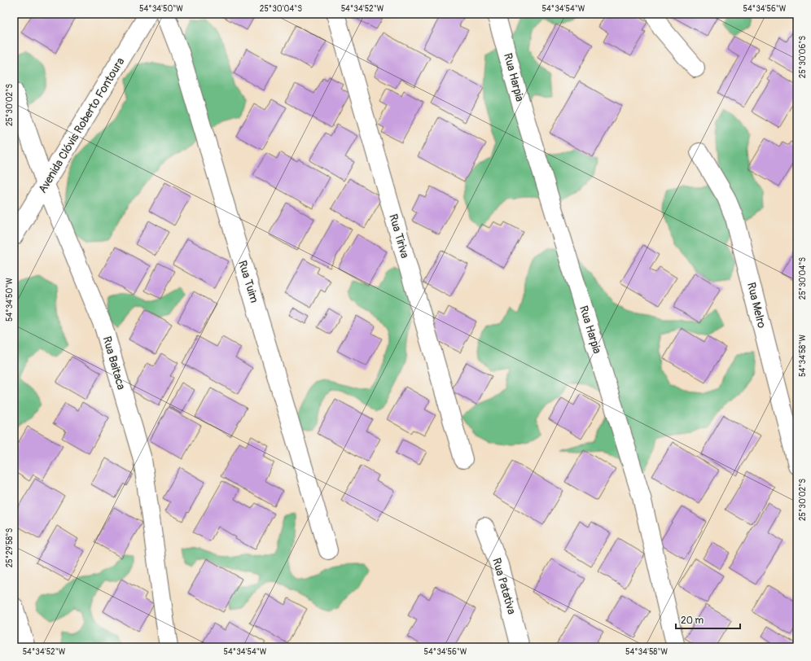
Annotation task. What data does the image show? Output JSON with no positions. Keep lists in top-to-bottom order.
{
  "streets": {
    "street": [
      "Rua Harpia",
      "Avenida Clóvis Roberto Fontoura",
      "Rua Tiriva",
      "Rua Tuim",
      "Rua Melro",
      "Rua Baitaca",
      "Rua Patativa"
    ]
  },
  "crossings": [
    ["Avenida Clóvis Roberto Fontoura", "Rua Baitaca"]
  ],
  "scale_bar": "20 m",
  "coordinates": [
    "54°34'50\"W",
    "25°30'04\"S",
    "54°34'52\"W",
    "54°34'54\"W",
    "54°34'56\"W",
    "25°30'06\"S",
    "25°30'02\"S",
    "54°34'58\"W",
    "25°29'58\"S"
  ]
}
